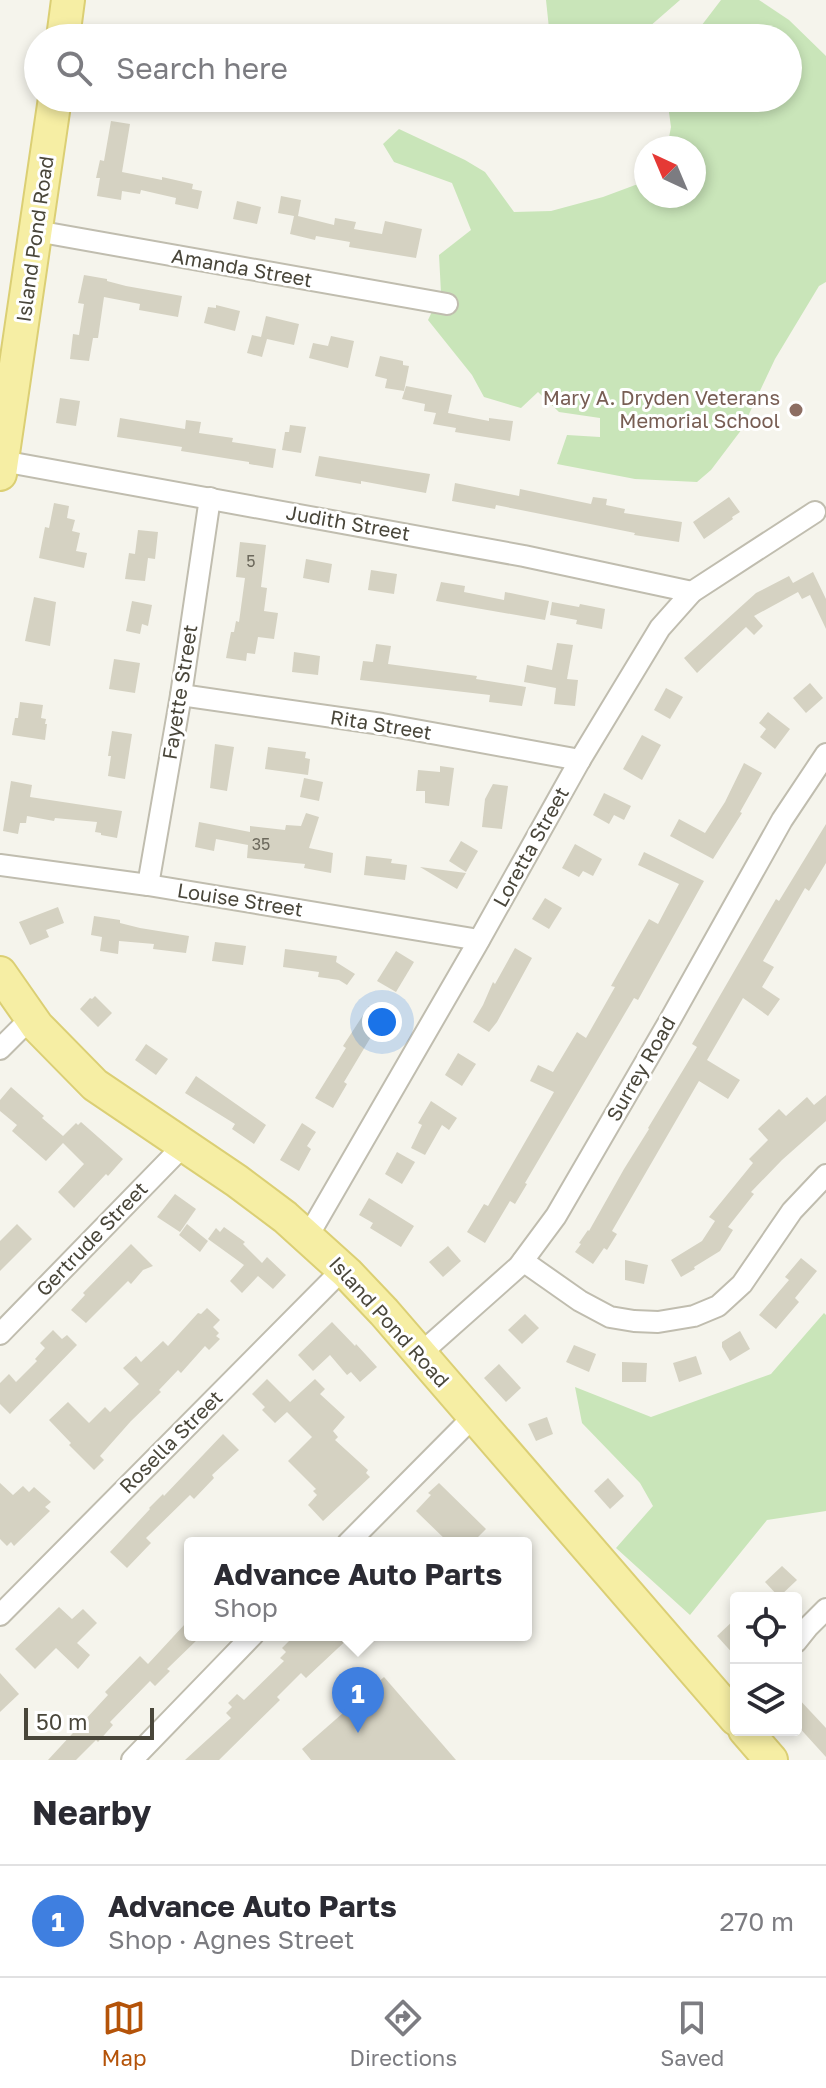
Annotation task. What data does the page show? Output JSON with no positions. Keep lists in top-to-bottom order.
{
  "streets": {
    "main road": ["Island Pond Road"],
    "street": [
      "Amanda Street",
      "Judith Street",
      "Fayette Street",
      "Rita Street",
      "Loretta Street",
      "Louise Street",
      "Surrey Road",
      "Gertrude Street",
      "Rosella Street"
    ]
  },
  "crossings": [
    ["Island Pond Road", "Amanda Street"],
    ["Island Pond Road", "Judith Street"],
    ["Island Pond Road", "Loretta Street"],
    ["Island Pond Road", "Surrey Road"],
    ["Island Pond Road", "Gertrude Street"],
    ["Island Pond Road", "Rosella Street"],
    ["Judith Street", "Fayette Street"],
    ["Judith Street", "Loretta Street"],
    ["Fayette Street", "Rita Street"],
    ["Fayette Street", "Louise Street"],
    ["Rita Street", "Loretta Street"],
    ["Loretta Street", "Louise Street"]
  ],
  "places": ["Mary A. Dryden Veterans Memorial School"],
  "house_numbers": ["5", "35"],
  "scale_bar": "50 m",
  "north": "top left",
  "page": {
    "search": "Search here",
    "popup": ["Advance Auto Parts", "Shop"],
    "pins": "1",
    "scale": "50 m",
    "heading": "Nearby",
    "list": [
      {
        "mark": "1",
        "name": "Advance Auto Parts",
        "note": "Shop · Agnes Street",
        "value": "270 m"
      }
    ],
    "nav": ["Map", "Directions", "Saved"]
  }
}
